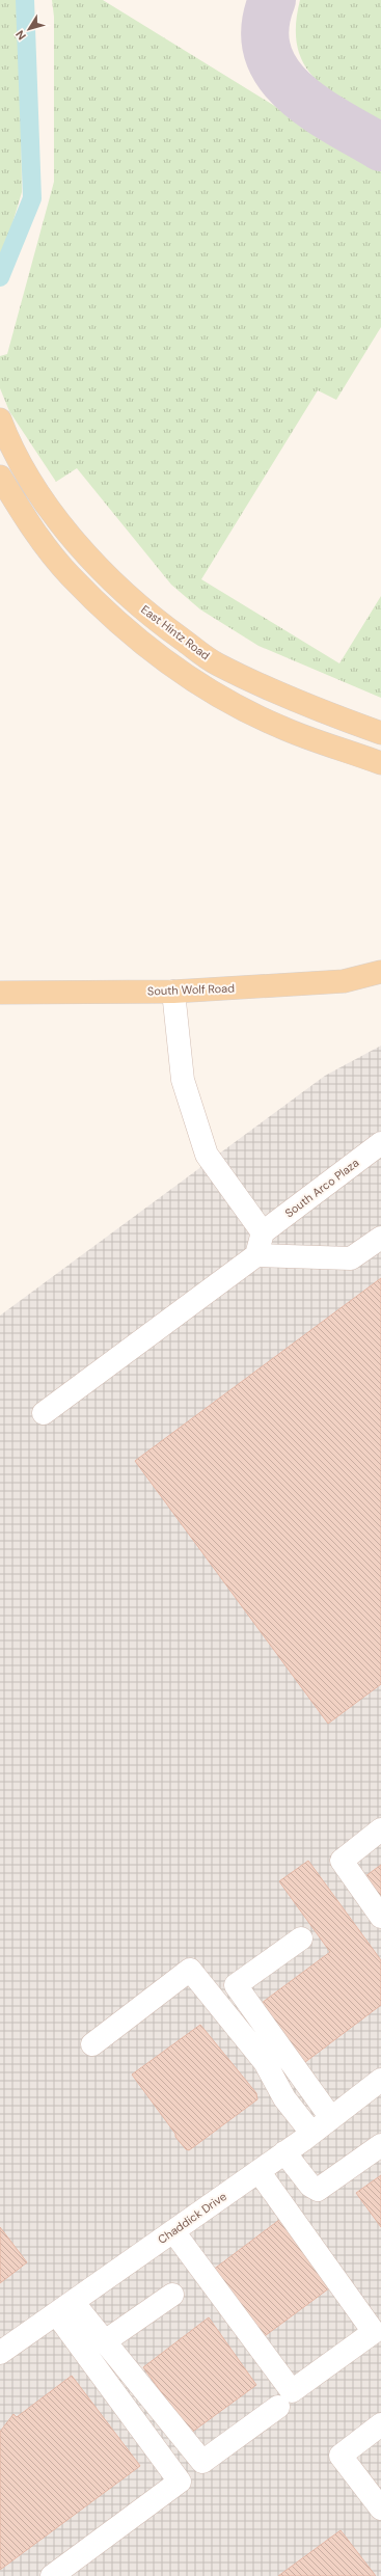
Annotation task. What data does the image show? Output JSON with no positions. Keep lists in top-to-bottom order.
{
  "streets": {
    "main road": ["East Hintz Road", "South Wolf Road"],
    "street": ["South Arco Plaza", "Chaddick Drive"]
  },
  "north": "bottom left"
}
